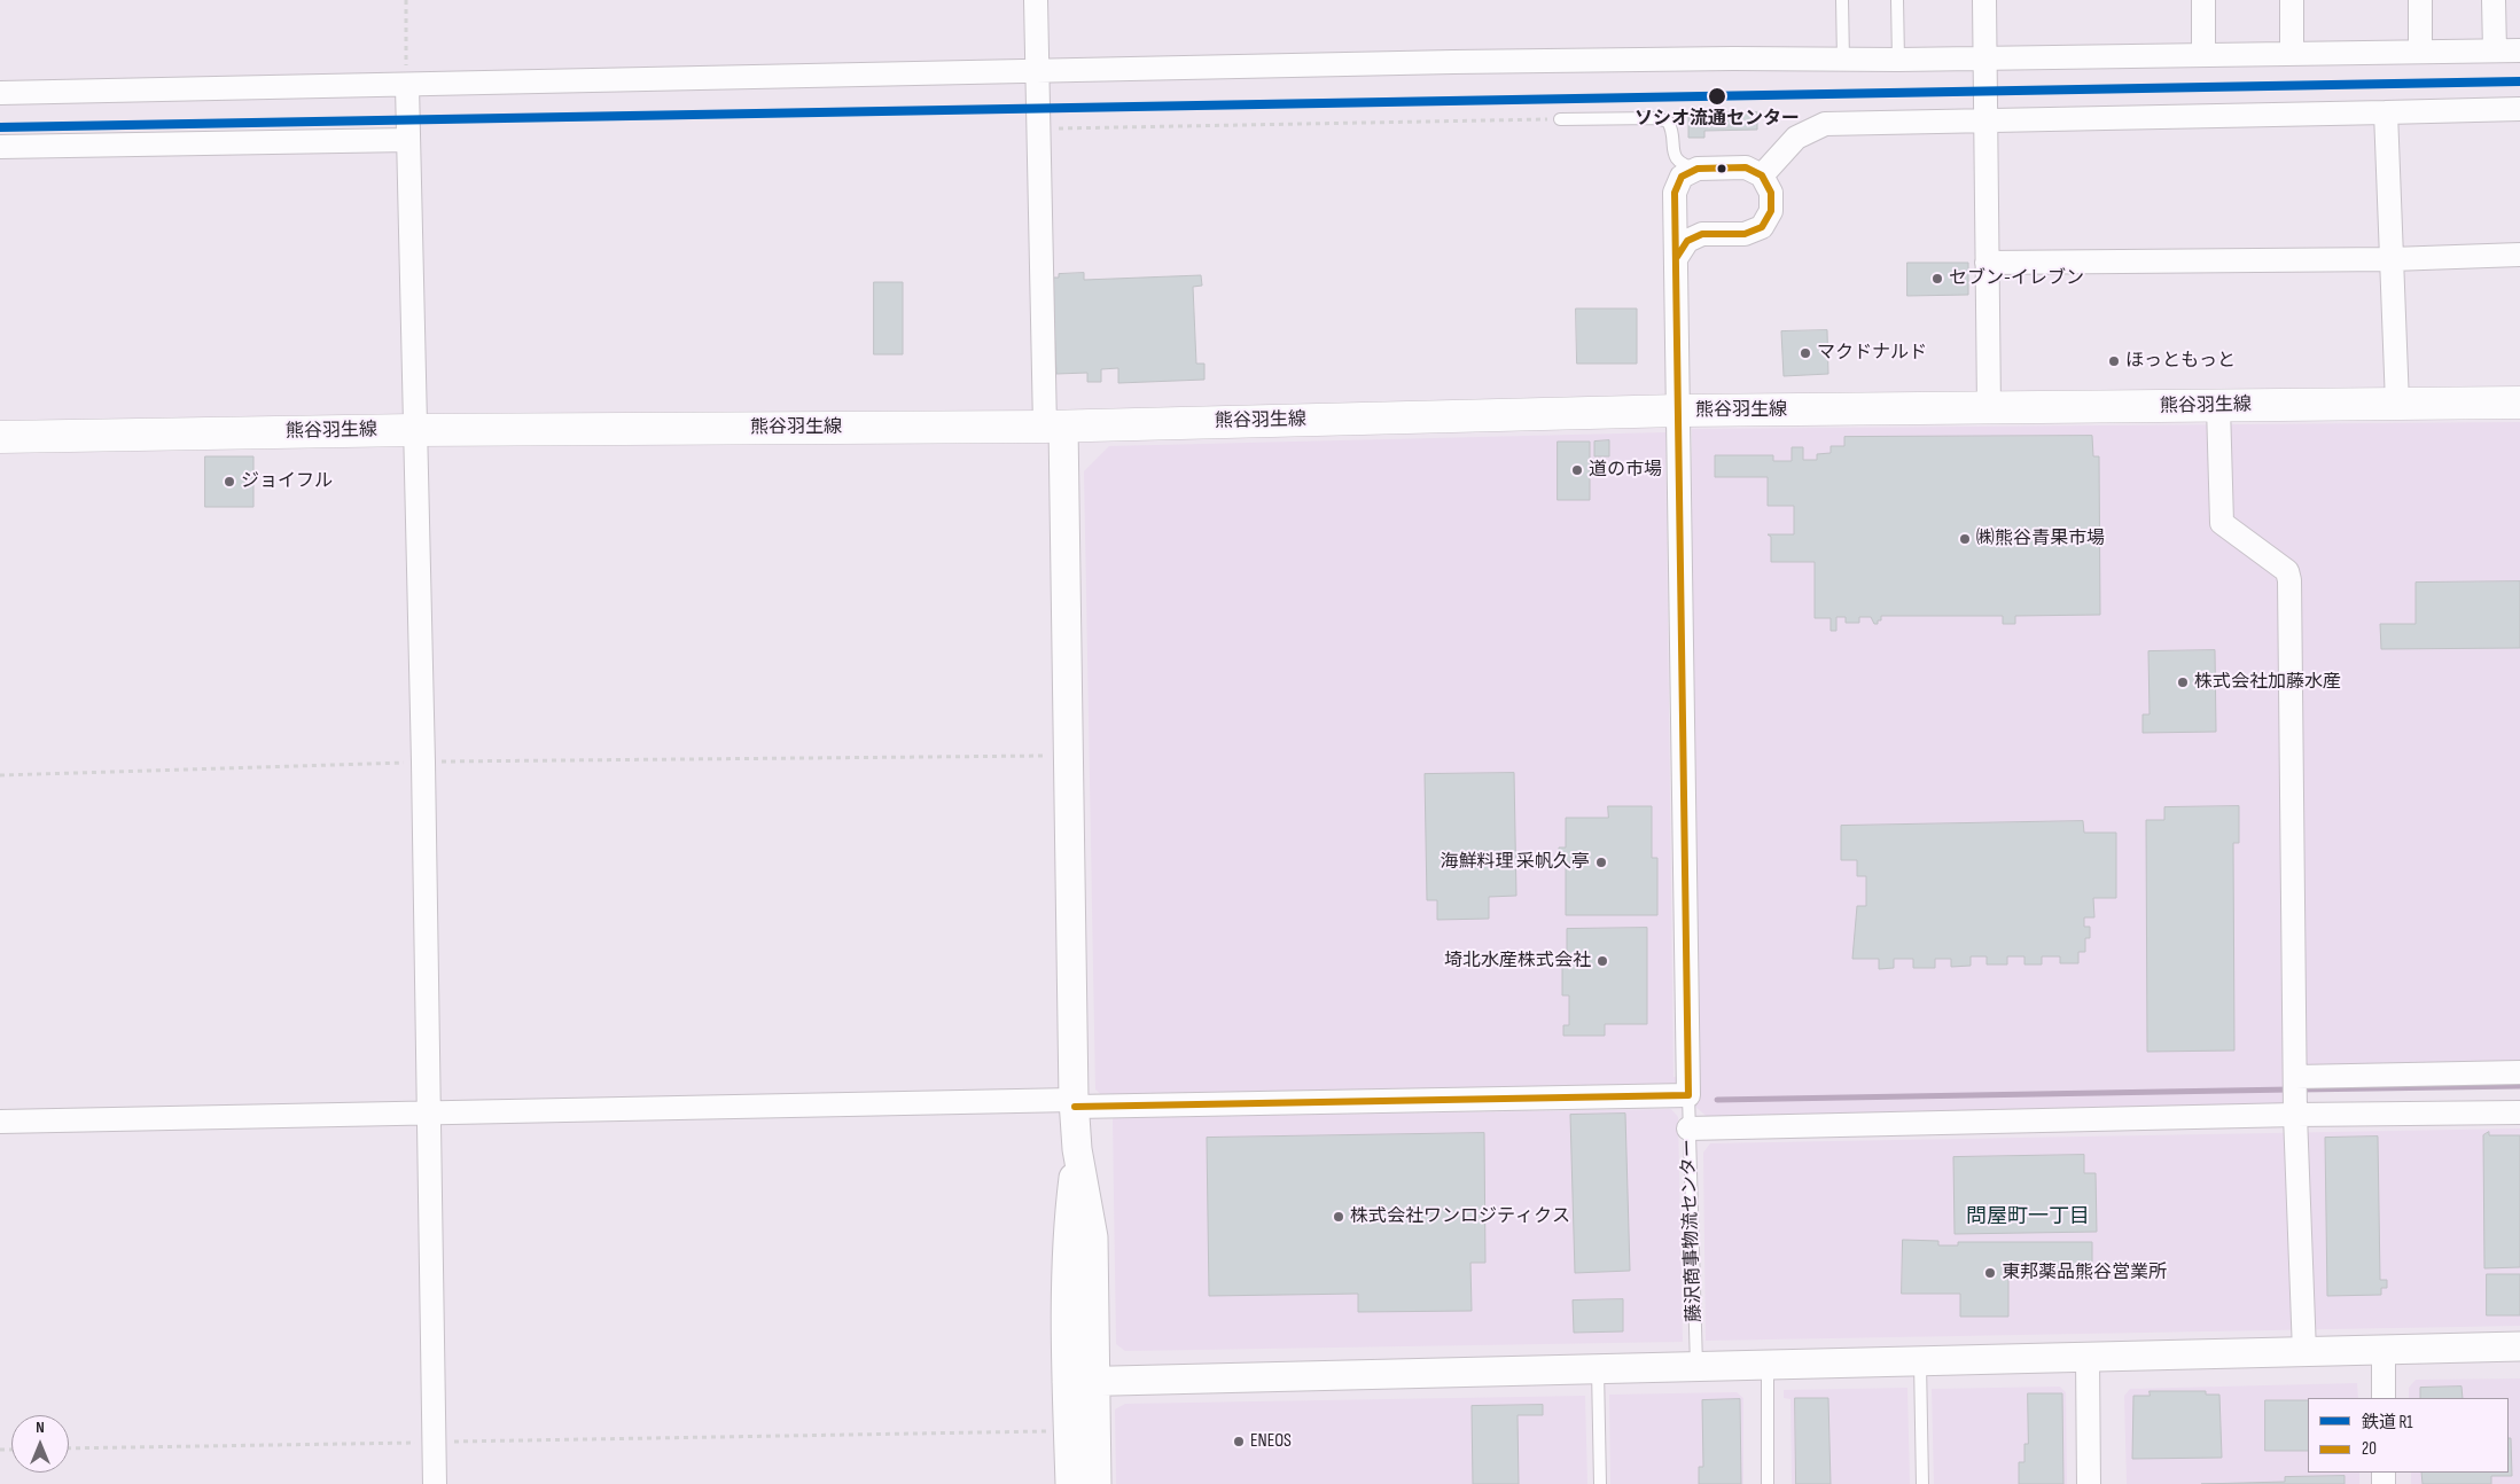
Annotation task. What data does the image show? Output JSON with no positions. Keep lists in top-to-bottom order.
{
  "streets": {
    "main road": ["熊谷羽生線"],
    "lane": ["藤沢商事物流センター"]
  },
  "districts": ["問屋町一丁目"],
  "places": [
    "ソシオ流通センター",
    "セブン-イレブン",
    "マクドナルド",
    "ほっともっと",
    "道の市場",
    "ジョイフル",
    "㈱熊谷青果市場",
    "株式会社加藤水産",
    "海鮮料理 采帆久亭",
    "埼北水産株式会社",
    "株式会社ワンロジティクス",
    "東邦薬品熊谷営業所",
    "ENEOS"
  ],
  "lines": ["rail line R1", "transit line 20"],
  "legend": ["鉄道 R1", "20"],
  "north": "top"
}
